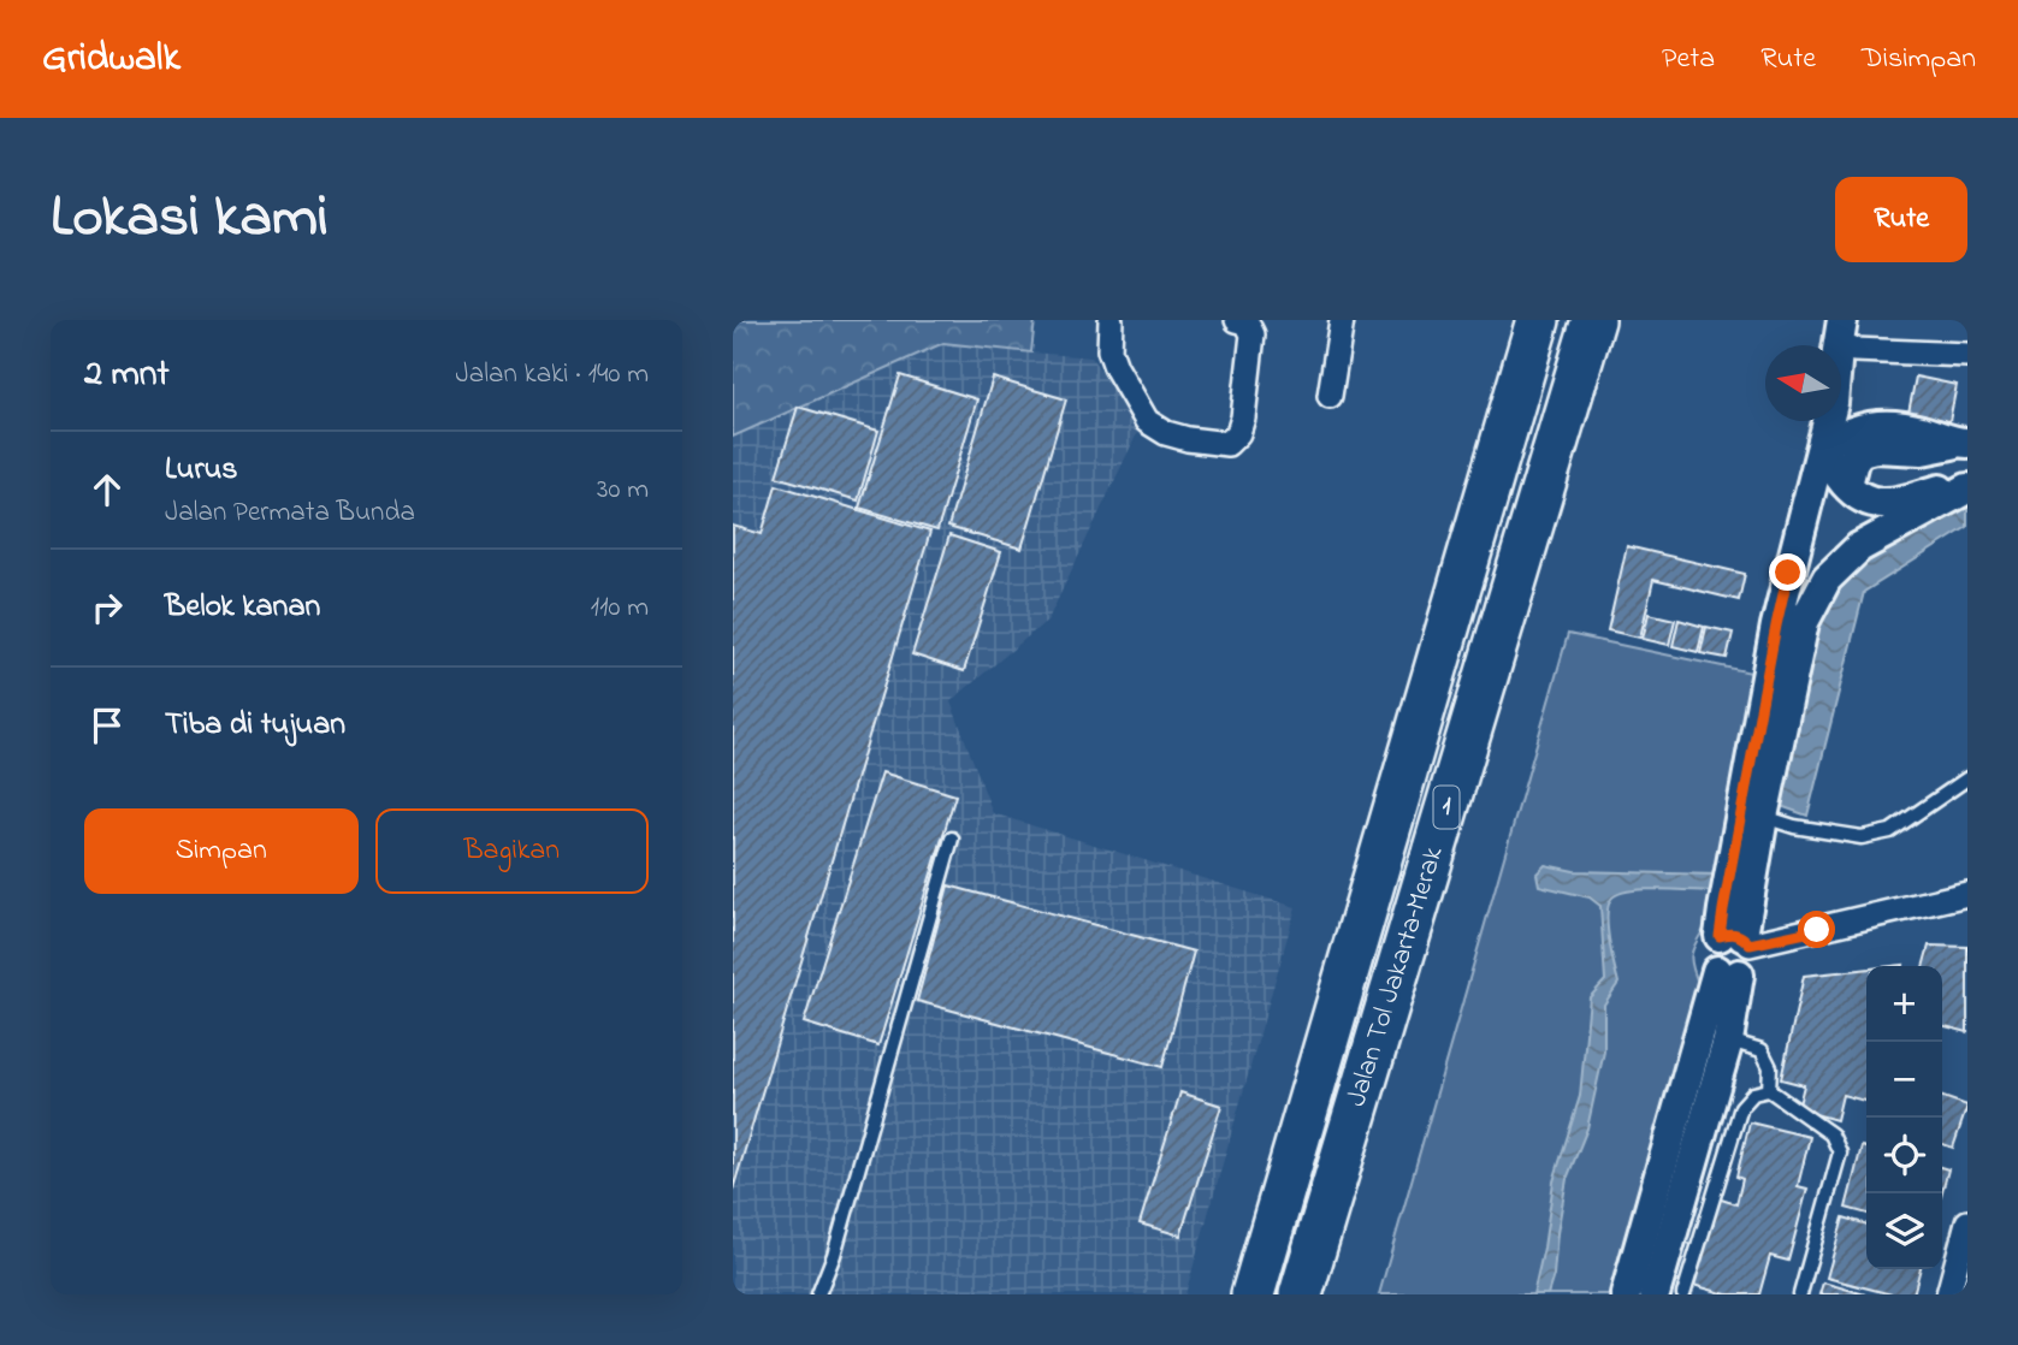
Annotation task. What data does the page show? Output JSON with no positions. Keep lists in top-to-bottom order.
{
  "streets": {
    "highway": ["1", "Jalan Tol Jakarta–Merak"]
  },
  "north": "left",
  "page": {
    "header": "Gridwalk",
    "nav": ["Peta", "Rute", "Disimpan"],
    "title": "Lokasi kami",
    "buttons": [
      "Rute",
      ["Simpan", "Bagikan"]
    ],
    "heading": ["2 mnt", "Jalan kaki · 140 m"],
    "list": [
      ["Lurus", "Jalan Permata Bunda", "30 m"],
      ["Belok kanan", "110 m"],
      "Tiba di tujuan"
    ],
    "map_buttons": ["+", "−"]
  }
}
